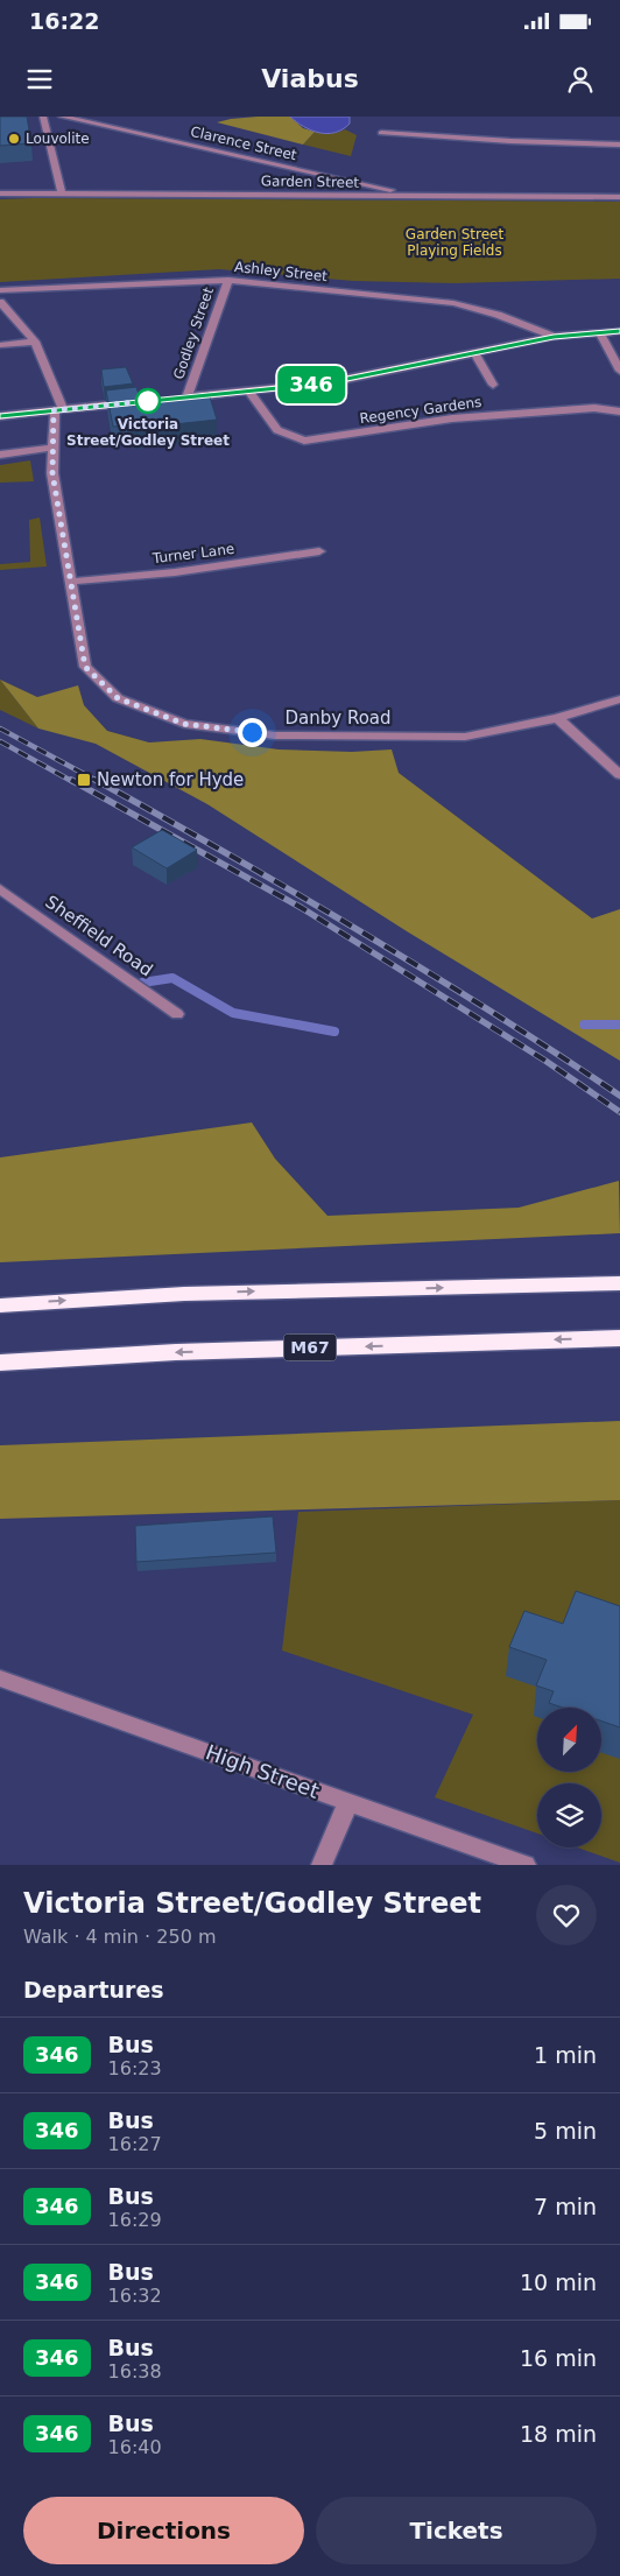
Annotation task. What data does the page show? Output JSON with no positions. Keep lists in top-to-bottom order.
{
  "streets": {
    "highway": ["M67"],
    "street": [
      "Clarence Street",
      "Garden Street",
      "Ashley Street",
      "Godley Street",
      "Regency Gardens",
      "Turner Lane",
      "Danby Road",
      "Sheffield Road",
      "High Street"
    ]
  },
  "crossings": [
    ["Clarence Street", "Garden Street"],
    ["Ashley Street", "Godley Street"],
    ["Turner Lane", "Danby Road"]
  ],
  "parks": ["Garden Street Playing Fields"],
  "places": {
    "other": ["Louvolite", "Victoria Street/Godley Street"],
    "transit": ["Newton for Hyde"]
  },
  "lines": ["bus line 346"],
  "north": "top right",
  "page": {
    "status": "16:22",
    "header": "Viabus",
    "on_map": "346",
    "heading": [
      ["Victoria Street/Godley Street", "Walk · 4 min · 250 m"],
      "Departures"
    ],
    "list": [
      {
        "mark": "346",
        "name": "Bus",
        "note": "16:23",
        "value": "1 min"
      },
      {
        "mark": "346",
        "name": "Bus",
        "note": "16:27",
        "value": "5 min"
      },
      {
        "mark": "346",
        "name": "Bus",
        "note": "16:29",
        "value": "7 min"
      },
      {
        "mark": "346",
        "name": "Bus",
        "note": "16:32",
        "value": "10 min"
      },
      {
        "mark": "346",
        "name": "Bus",
        "note": "16:38",
        "value": "16 min"
      },
      {
        "mark": "346",
        "name": "Bus",
        "note": "16:40",
        "value": "18 min"
      }
    ],
    "buttons": ["Directions", "Tickets"]
  }
}
